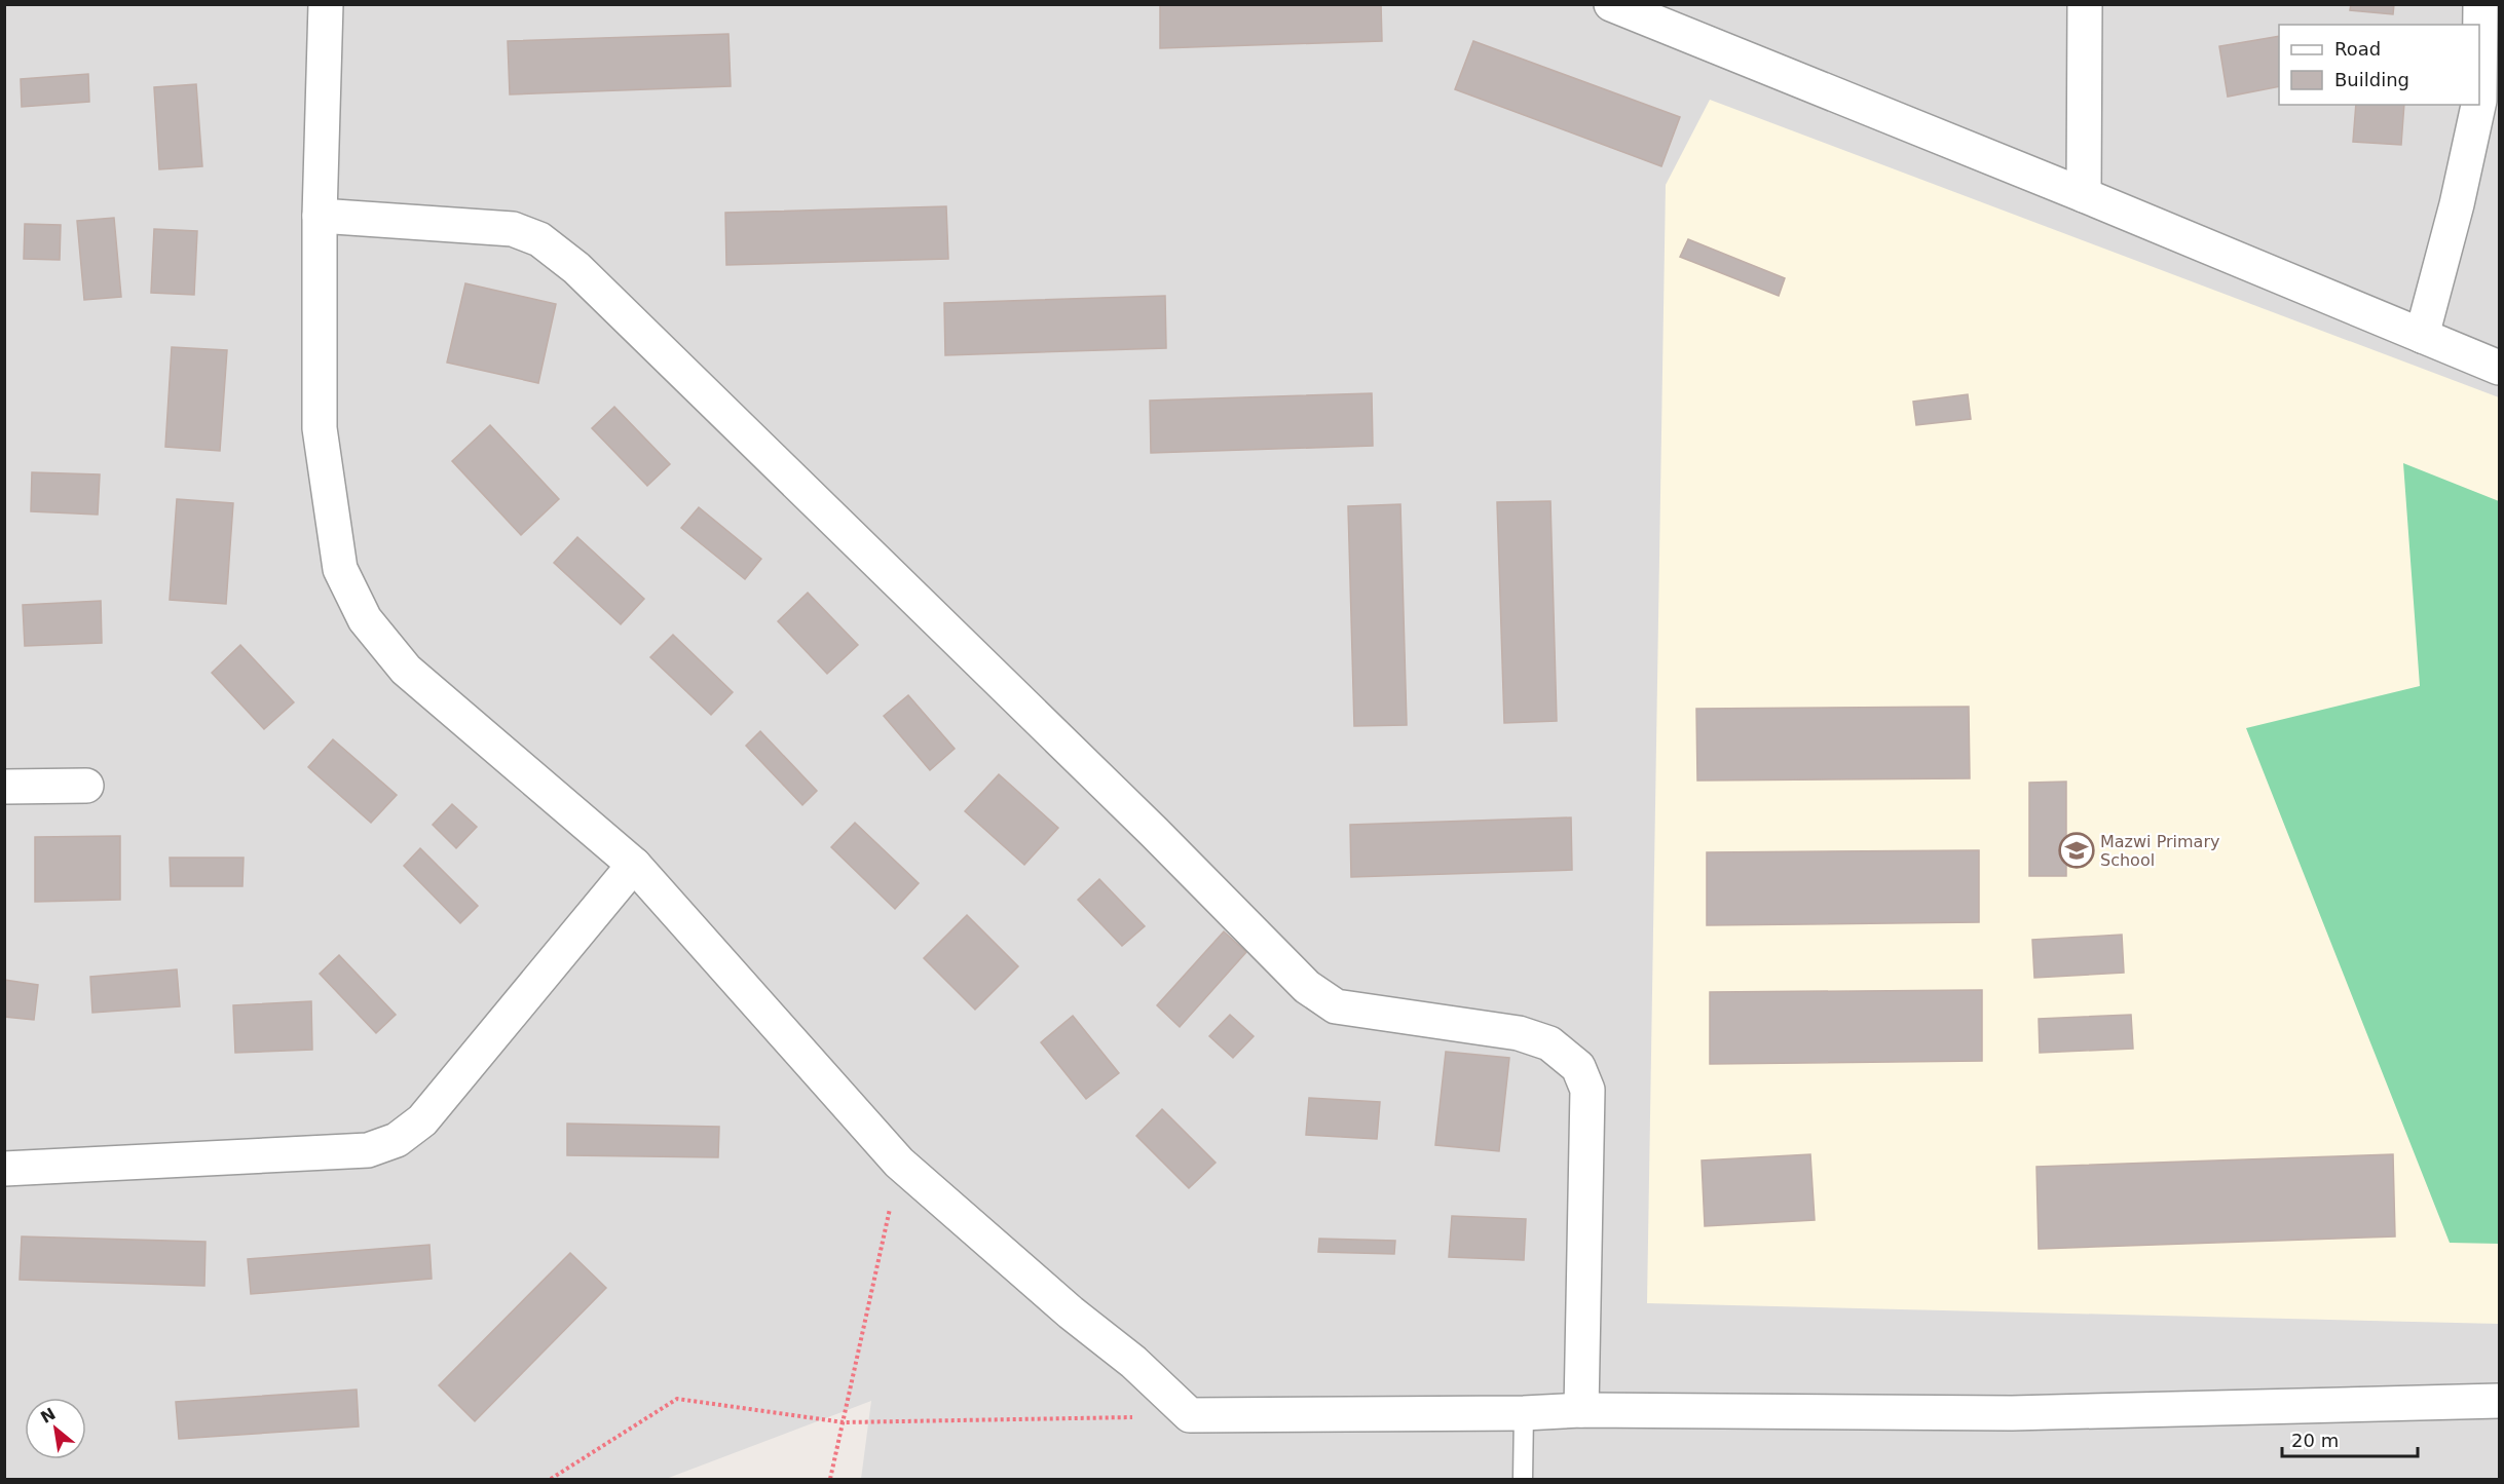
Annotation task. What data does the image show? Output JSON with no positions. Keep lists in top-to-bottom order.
{
  "places": {
    "school or university": ["Mazwi Primary School"]
  },
  "legend": ["Road", "Building"],
  "scale_bar": "20 m",
  "north": "top left"
}
